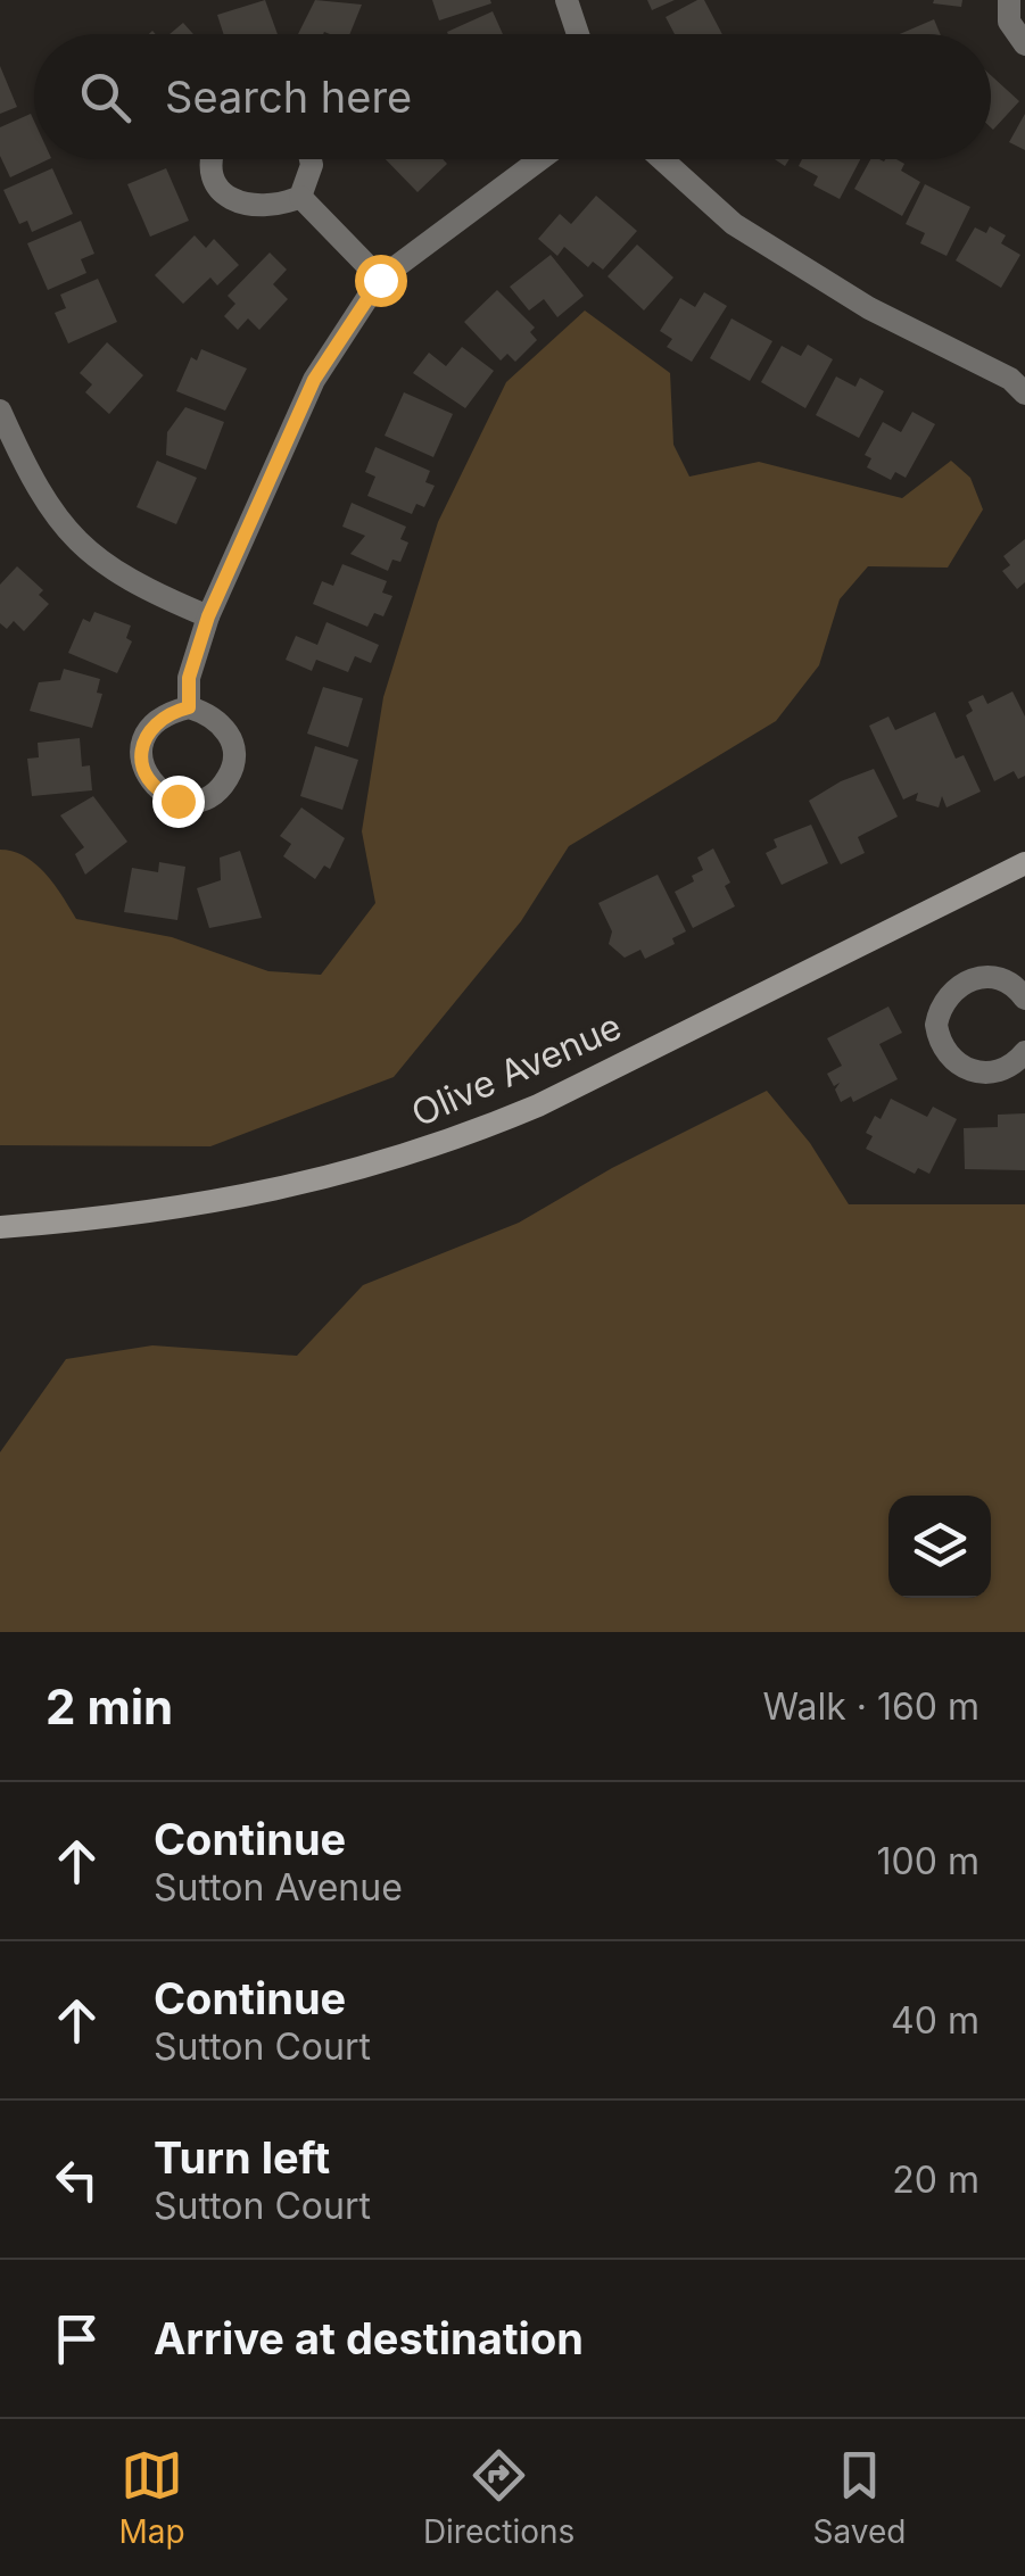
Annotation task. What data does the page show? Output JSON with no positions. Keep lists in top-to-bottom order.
{
  "streets": {
    "main road": ["Olive Avenue"]
  },
  "page": {
    "search": "Search here",
    "heading": ["2 min", "Walk · 160 m"],
    "list": [
      ["Continue", "Sutton Avenue", "100 m"],
      ["Continue", "Sutton Court", "40 m"],
      ["Turn left", "Sutton Court", "20 m"],
      "Arrive at destination"
    ],
    "nav": ["Map", "Directions", "Saved"]
  }
}
